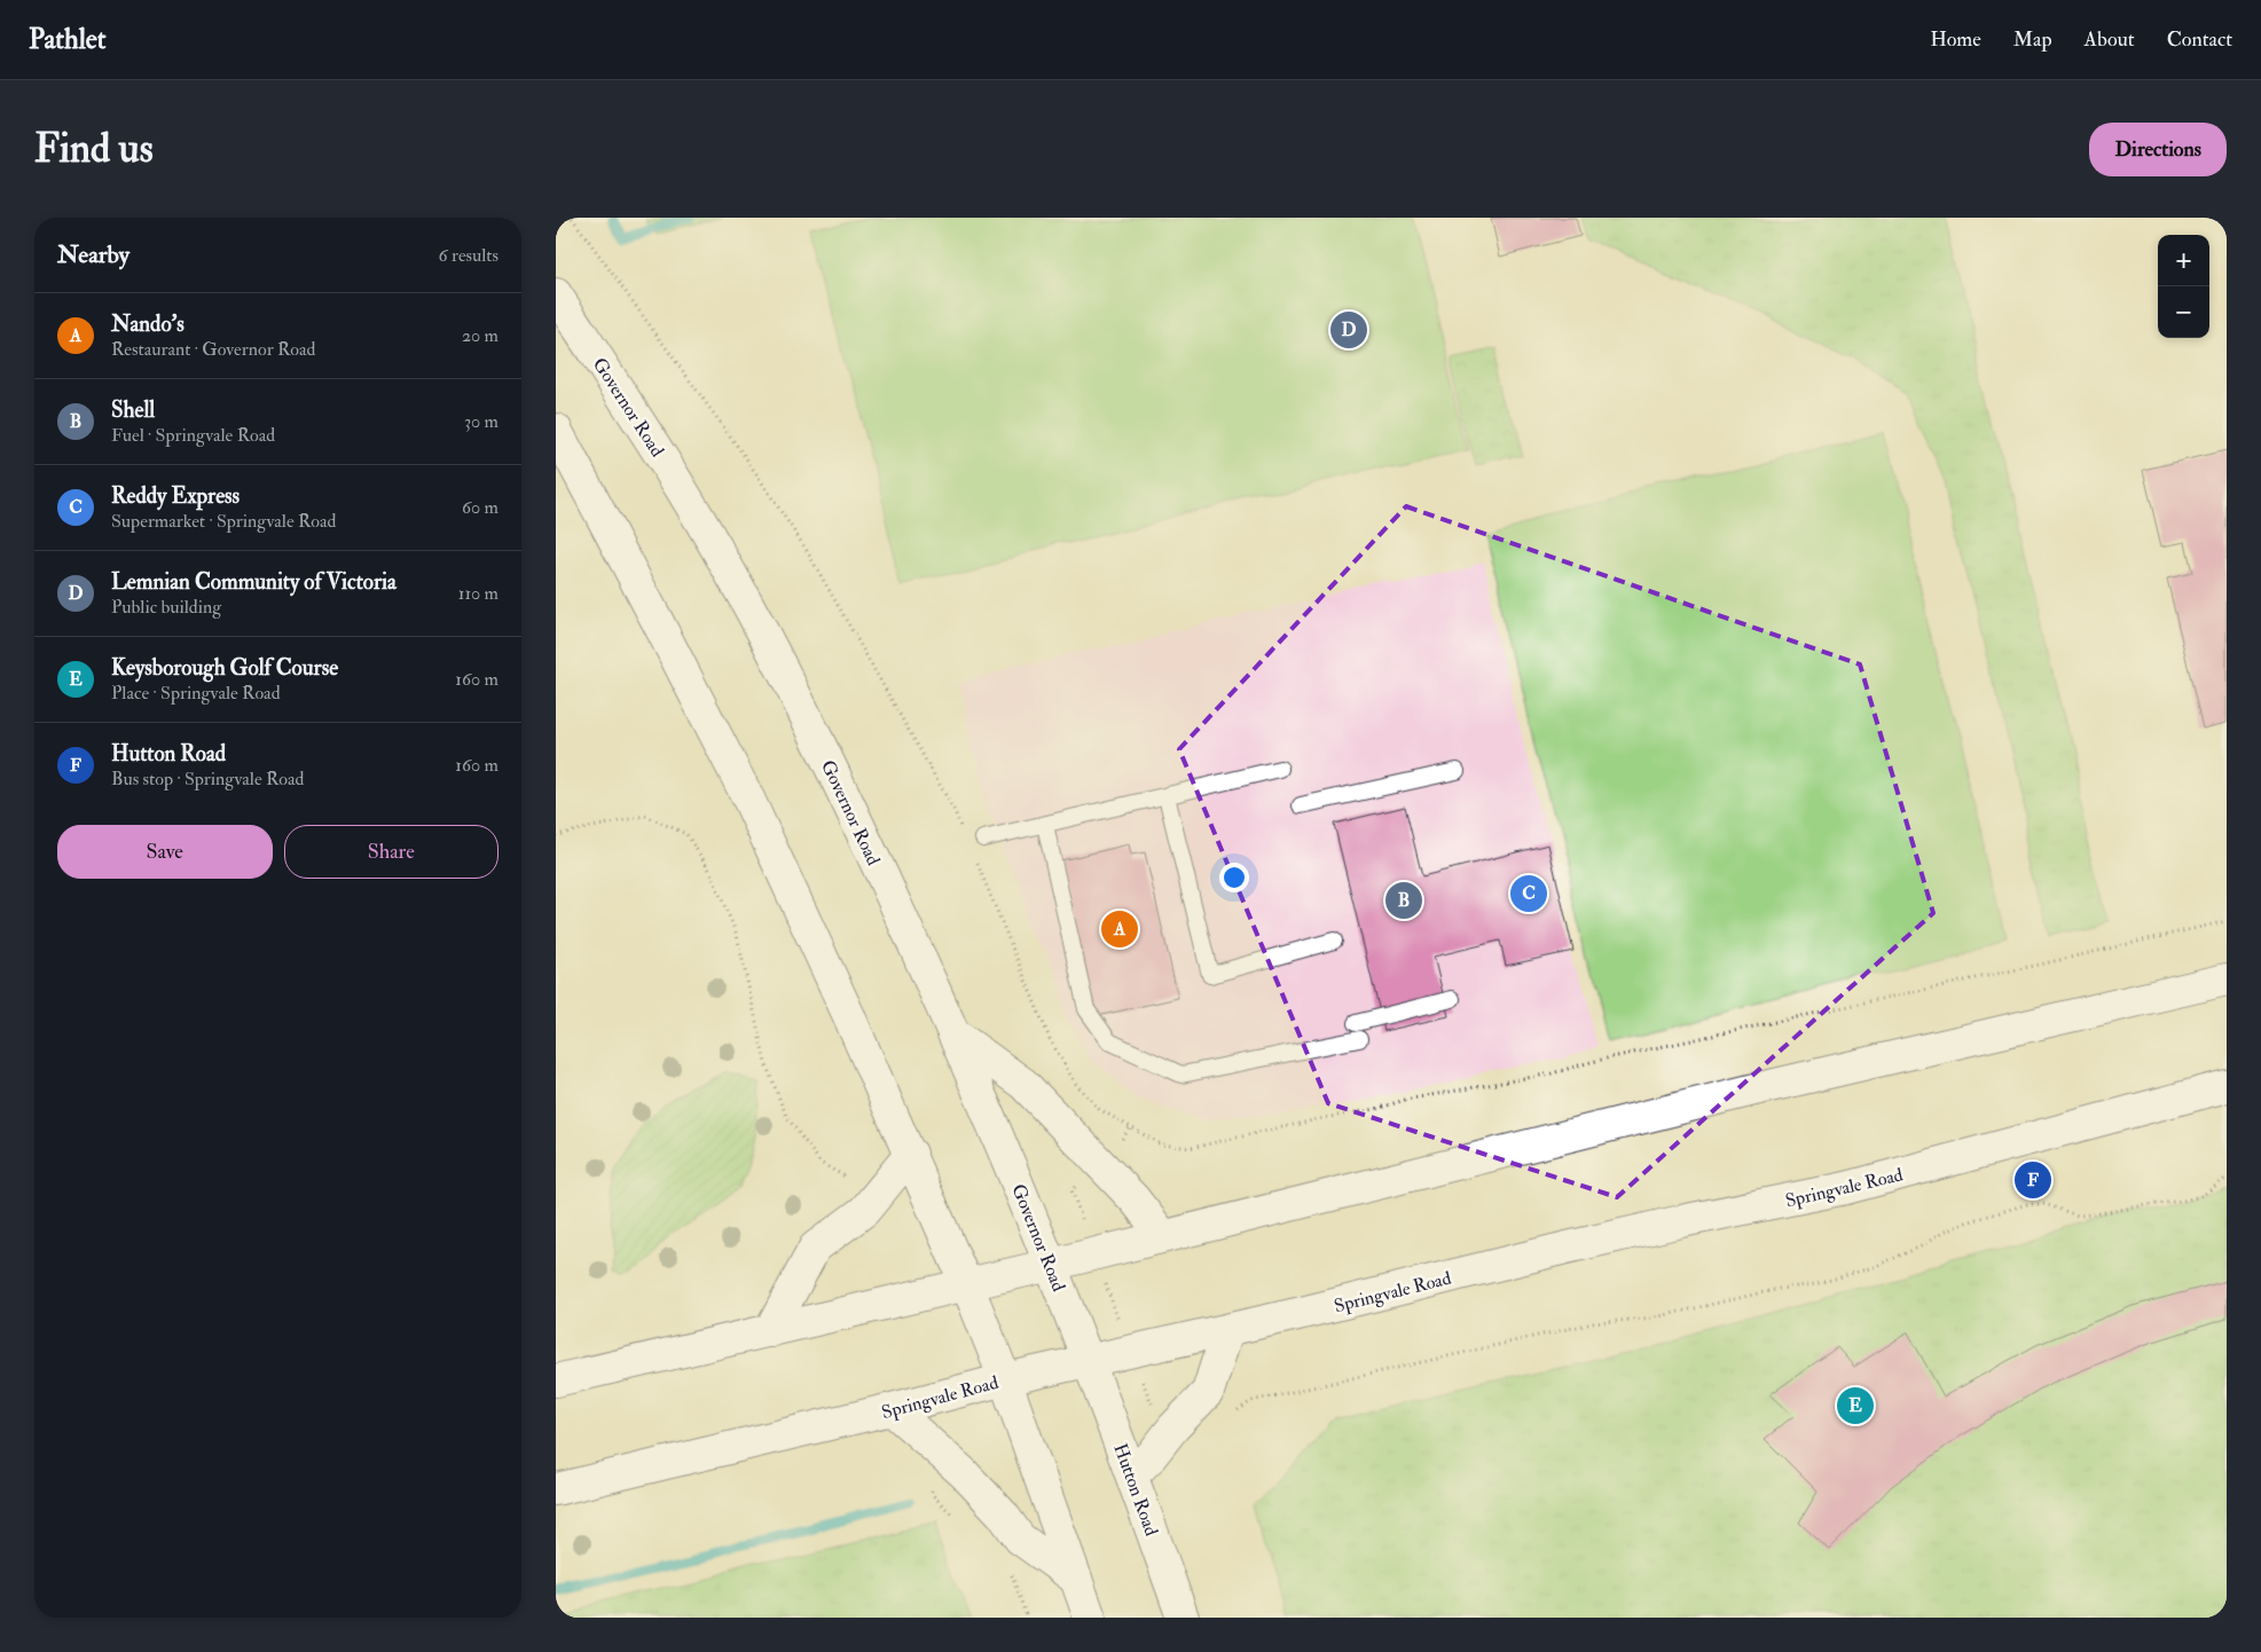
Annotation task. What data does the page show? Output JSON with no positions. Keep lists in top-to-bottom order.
{
  "streets": {
    "main road": ["Governor Road", "Springvale Road", "Hutton Road"]
  },
  "crossings": [
    ["Governor Road", "Springvale Road"],
    ["Governor Road", "Hutton Road"],
    ["Springvale Road", "Hutton Road"]
  ],
  "page": {
    "header": "Pathlet",
    "nav": [
      "Home",
      "Map",
      "About",
      "Contact"
    ],
    "buttons": [
      "Directions",
      ["Save", "Share"]
    ],
    "title": "Find us",
    "heading": ["Nearby", "6 results"],
    "map_buttons": ["+", "−"],
    "list": [
      {
        "mark": "A",
        "name": "Nando's",
        "note": "Restaurant · Governor Road",
        "value": "20 m"
      },
      {
        "mark": "B",
        "name": "Shell",
        "note": "Fuel · Springvale Road",
        "value": "30 m"
      },
      {
        "mark": "C",
        "name": "Reddy Express",
        "note": "Supermarket · Springvale Road",
        "value": "60 m"
      },
      {
        "mark": "D",
        "name": "Lemnian Community of Victoria",
        "note": "Public building",
        "value": "110 m"
      },
      {
        "mark": "E",
        "name": "Keysborough Golf Course",
        "note": "Place · Springvale Road",
        "value": "160 m"
      },
      {
        "mark": "F",
        "name": "Hutton Road",
        "note": "Bus stop · Springvale Road",
        "value": "160 m"
      }
    ],
    "pins": [
      "D",
      "C",
      "B",
      "A",
      "F",
      "E"
    ]
  }
}
